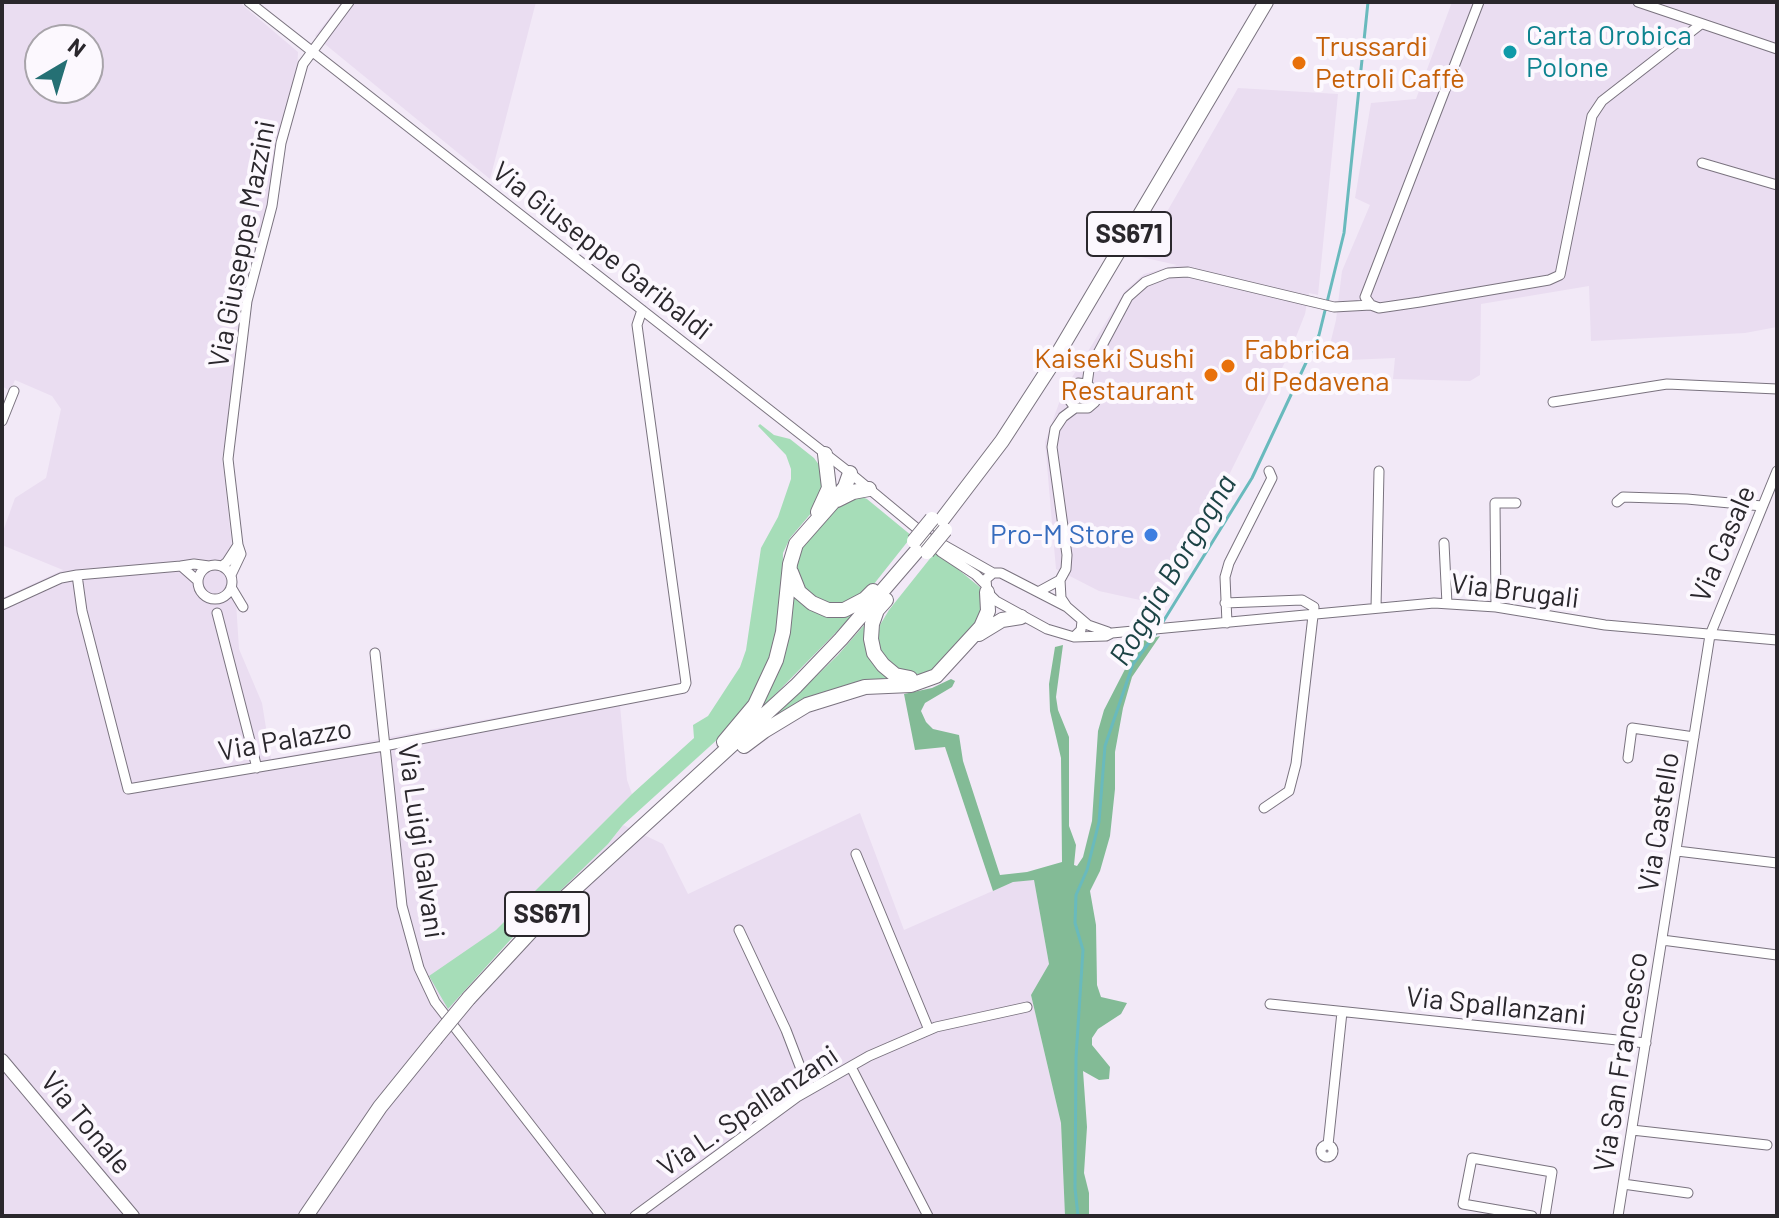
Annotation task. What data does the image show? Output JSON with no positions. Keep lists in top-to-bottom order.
{
  "streets": {
    "highway": ["SS671"],
    "main road": ["Via Tonale"],
    "street": [
      "Via Giuseppe Mazzini",
      "Via Giuseppe Garibaldi",
      "Via Casale",
      "Via Brugali",
      "Via Palazzo",
      "Via Castello",
      "Via Luigi Galvani",
      "Via Spallanzani",
      "Via San Francesco",
      "Via L. Spallanzani"
    ]
  },
  "crossings": [
    ["SS671", "Via Giuseppe Garibaldi"],
    ["Via Giuseppe Mazzini", "Via Giuseppe Garibaldi"],
    ["Via Giuseppe Garibaldi", "Via Brugali"],
    ["Via Giuseppe Garibaldi", "Via Palazzo"],
    ["Via Casale", "Via Brugali"],
    ["Via Casale", "Via Castello"],
    ["Via Brugali", "Via Castello"],
    ["Via Palazzo", "Via Luigi Galvani"],
    ["Via Castello", "Via San Francesco"],
    ["Via Spallanzani", "Via San Francesco"]
  ],
  "water": ["Roggia Borgogna"],
  "places": [
    "Carta Orobica Polone",
    "Trussardi Petroli Caffè",
    "Fabbrica di Pedavena",
    "Kaiseki Sushi Restaurant",
    "Pro-M Store"
  ],
  "north": "top right"
}
